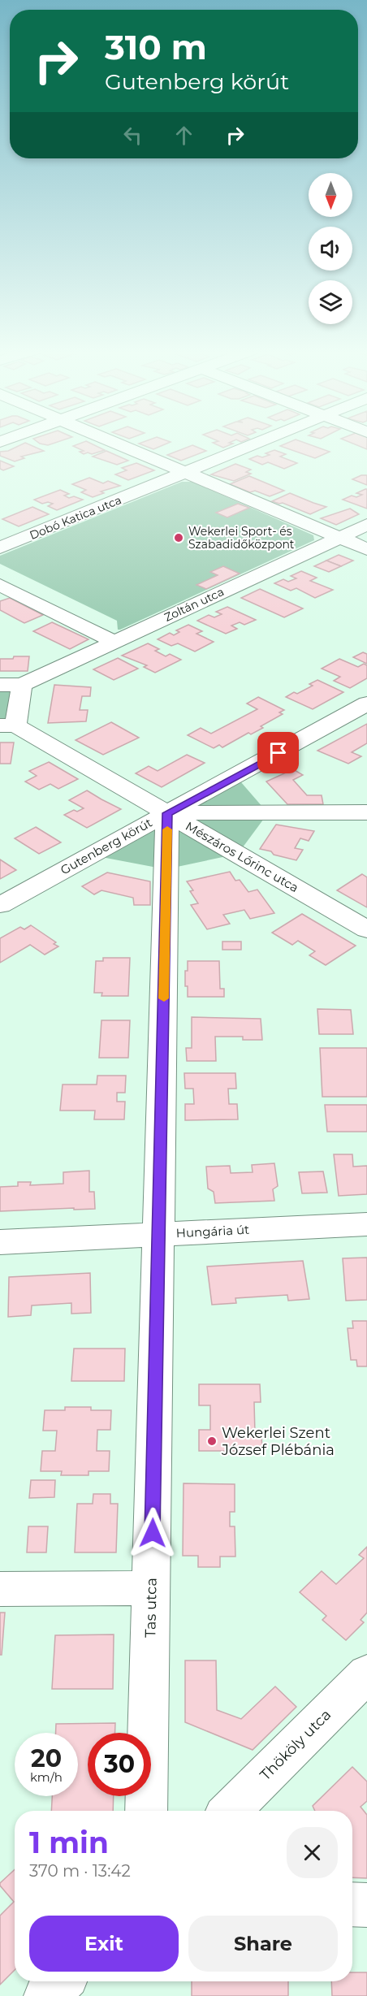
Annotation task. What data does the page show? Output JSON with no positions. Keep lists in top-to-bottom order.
{
  "streets": {
    "street": [
      "Dobó Katica utca",
      "Zoltán utca",
      "Gutenberg körút",
      "Mészáros Lőrinc utca",
      "Hungária út",
      "Tas utca",
      "Thököly utca"
    ]
  },
  "crossings": [
    ["Gutenberg körút", "Mészáros Lőrinc utca"],
    ["Gutenberg körút", "Tas utca"],
    ["Mészáros Lőrinc utca", "Tas utca"],
    ["Hungária út", "Tas utca"]
  ],
  "places": ["Wekerlei Sport- és Szabadidőközpont", "Wekerlei Szent József Plébánia"],
  "north": "bottom",
  "page": {
    "turn": ["310 m", "Gutenberg körút"],
    "speed": "20 km/h",
    "limit": "30",
    "heading": ["1 min", "370 m · 13:42"],
    "buttons": ["Exit", "Share"]
  }
}
